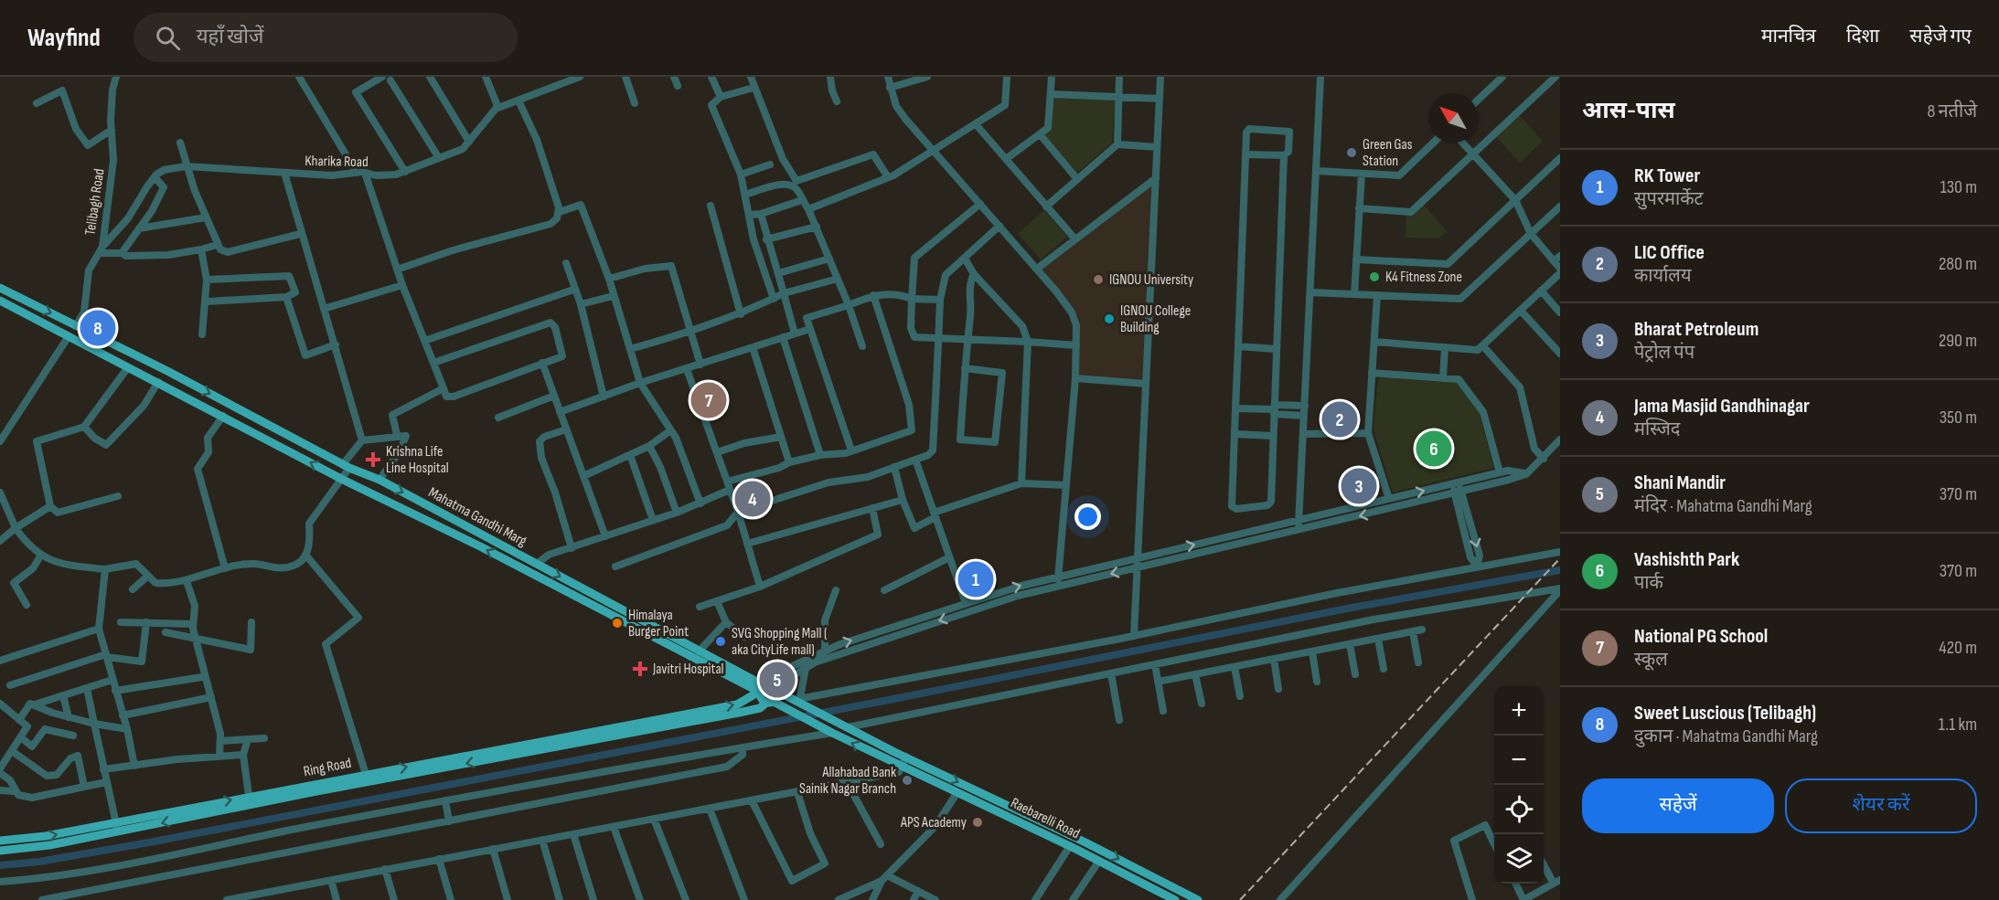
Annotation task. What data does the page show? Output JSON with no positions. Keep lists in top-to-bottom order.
{
  "streets": {
    "main road": ["Mahatma Gandhi Marg", "Ring Road", "Raebarelli Road"],
    "street": ["Kharika Road", "Telibagh Road"]
  },
  "crossings": [
    ["Telibagh Road", "Mahatma Gandhi Marg"],
    ["Mahatma Gandhi Marg", "Ring Road"]
  ],
  "places": {
    "other": [
      "Green Gas Station",
      "K4 Fitness Zone",
      "IGNOU University",
      "IGNOU College Building",
      "Himalaya Burger Point",
      "SVG Shopping Mall ( aka CityLife mall)",
      "Allahabad Bank Sainik Nagar Branch",
      "APS Academy"
    ],
    "health": ["Krishna Life Line Hospital", "Javitri Hospital"]
  },
  "north": "top left",
  "page": {
    "header": "Wayfind",
    "search": "यहाँ खोजें",
    "nav": ["मानचित्र", "दिशा", "सहेजे गए"],
    "heading": ["आस-पास", "8 नतीजे"],
    "list": [
      {
        "mark": "1",
        "name": "RK Tower",
        "note": "सुपरमार्केट",
        "value": "130 m"
      },
      {
        "mark": "2",
        "name": "LIC Office",
        "note": "कार्यालय",
        "value": "280 m"
      },
      {
        "mark": "3",
        "name": "Bharat Petroleum",
        "note": "पेट्रोल पंप",
        "value": "290 m"
      },
      {
        "mark": "4",
        "name": "Jama Masjid Gandhinagar",
        "note": "मस्जिद",
        "value": "350 m"
      },
      {
        "mark": "5",
        "name": "Shani Mandir",
        "note": "मंदिर · Mahatma Gandhi Marg",
        "value": "370 m"
      },
      {
        "mark": "6",
        "name": "Vashishth Park",
        "note": "पार्क",
        "value": "370 m"
      },
      {
        "mark": "7",
        "name": "National PG School",
        "note": "स्कूल",
        "value": "420 m"
      },
      {
        "mark": "8",
        "name": "Sweet Luscious (Telibagh)",
        "note": "दुकान · Mahatma Gandhi Marg",
        "value": "1.1 km"
      }
    ],
    "pins": [
      "8",
      "7",
      "2",
      "6",
      "3",
      "4",
      "1",
      "5"
    ],
    "map_buttons": ["+", "−"],
    "buttons": ["सहेजें", "शेयर करें"]
  }
}
